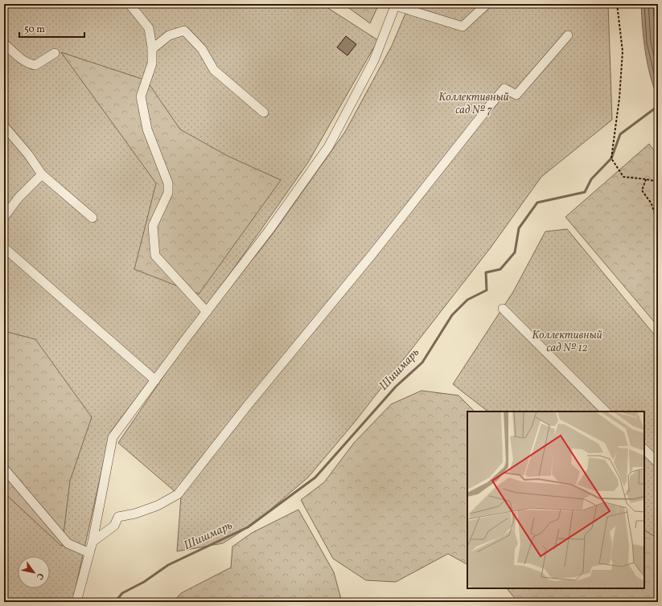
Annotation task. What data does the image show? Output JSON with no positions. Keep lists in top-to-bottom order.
{
  "water": ["Шишмарь"],
  "parks": ["Коллективный сад № 7", "Коллективный сад № 12"],
  "scale_bar": "50 m",
  "north": "bottom right"
}
